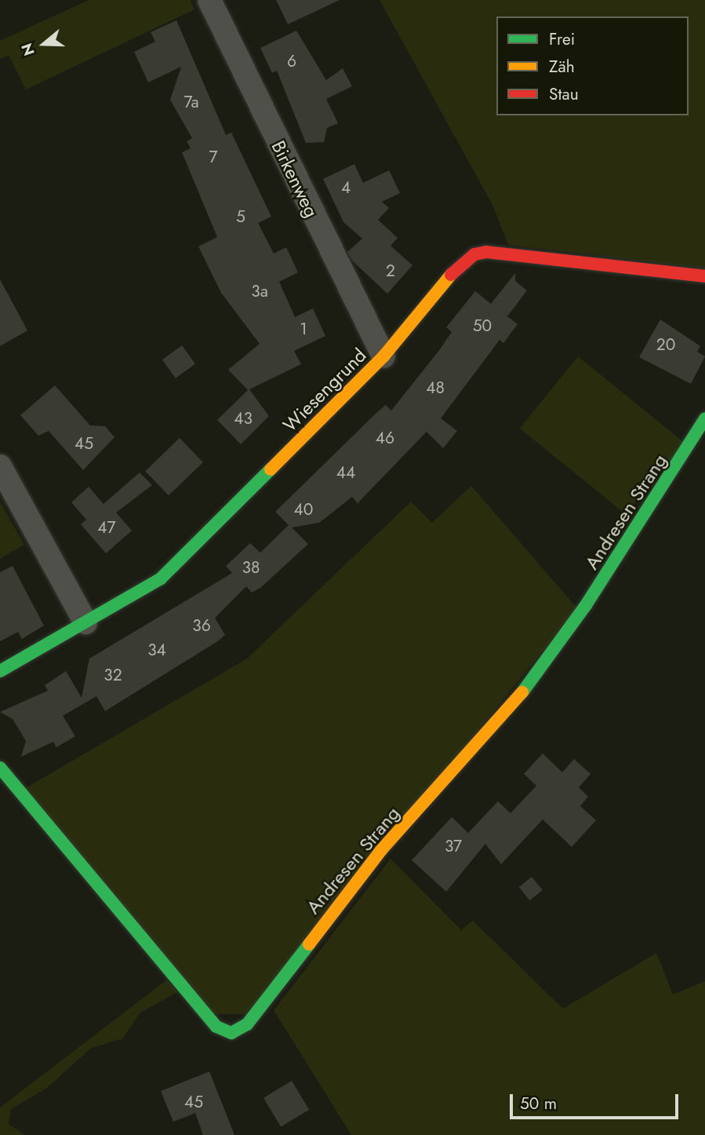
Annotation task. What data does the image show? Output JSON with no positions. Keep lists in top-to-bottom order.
{
  "streets": {
    "street": ["Birkenweg", "Wiesengrund", "Andresen Strang"]
  },
  "crossings": [
    ["Birkenweg", "Wiesengrund"]
  ],
  "house_numbers": [
    "6",
    "7a",
    "7",
    "4",
    "5",
    "2",
    "3a",
    "50",
    "1",
    "20",
    "48",
    "43",
    "46",
    "45",
    "44",
    "40",
    "47",
    "38",
    "36",
    "34",
    "32",
    "37",
    "45"
  ],
  "legend": ["Frei", "Zäh", "Stau"],
  "scale_bar": "50 m",
  "north": "left"
}
